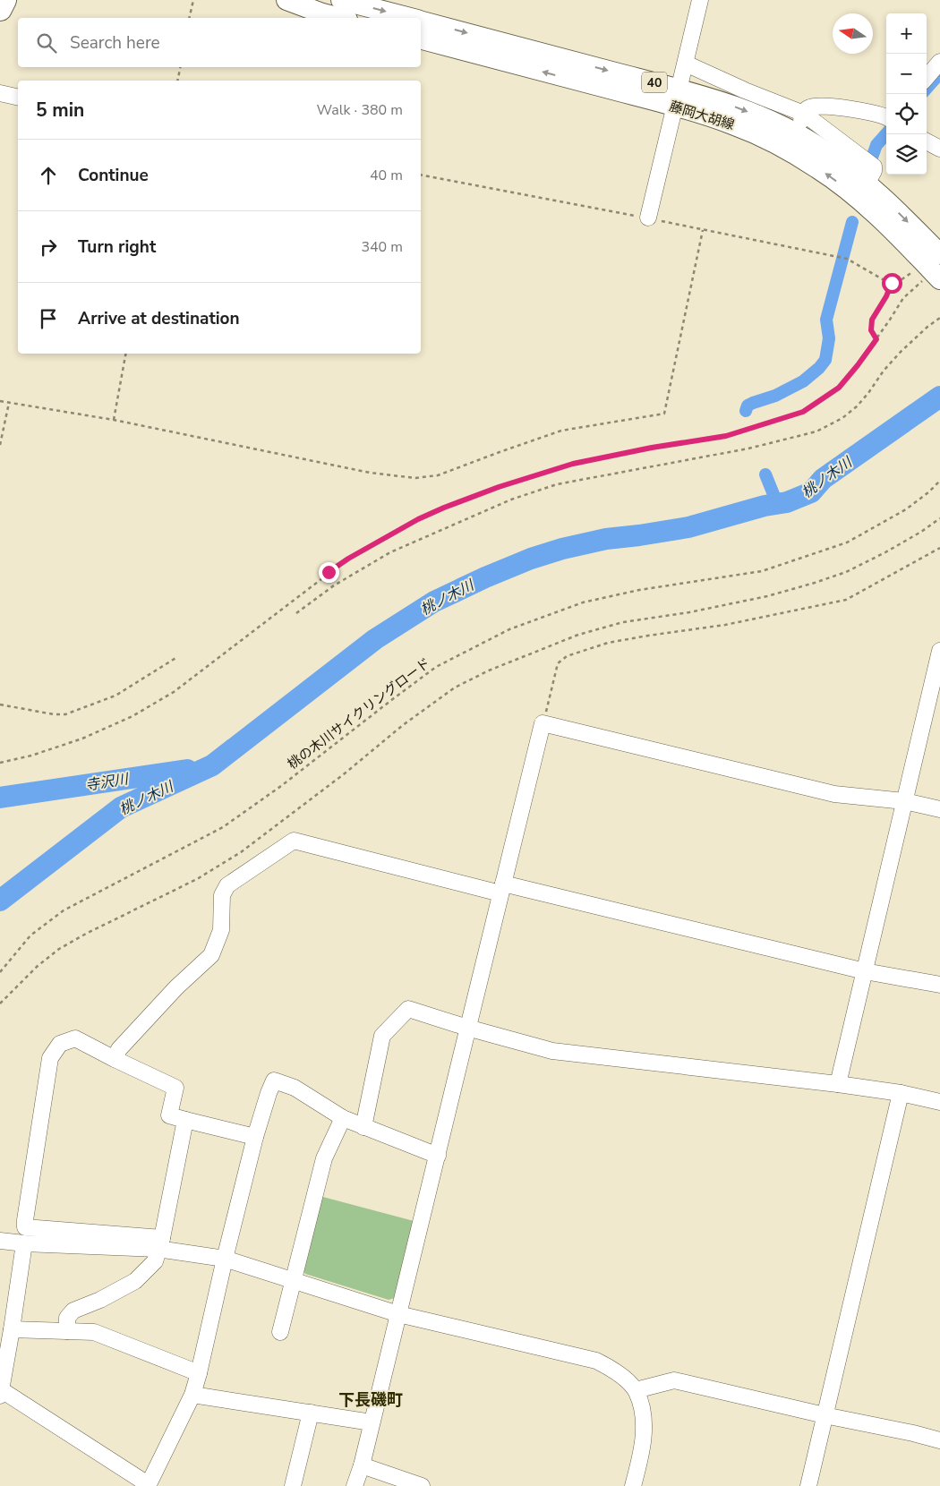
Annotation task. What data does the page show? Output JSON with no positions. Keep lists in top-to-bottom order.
{
  "streets": {
    "main road": ["40", "藤岡大胡線"],
    "path": ["桃の木川サイクリングロード"]
  },
  "districts": ["下長磯町"],
  "water": ["桃ノ木川", "寺沢川"],
  "north": "left",
  "page": {
    "map_buttons": ["+", "−"],
    "search": "Search here",
    "heading": ["5 min", "Walk · 380 m"],
    "list": [
      ["Continue", "40 m"],
      ["Turn right", "340 m"],
      "Arrive at destination"
    ]
  }
}
